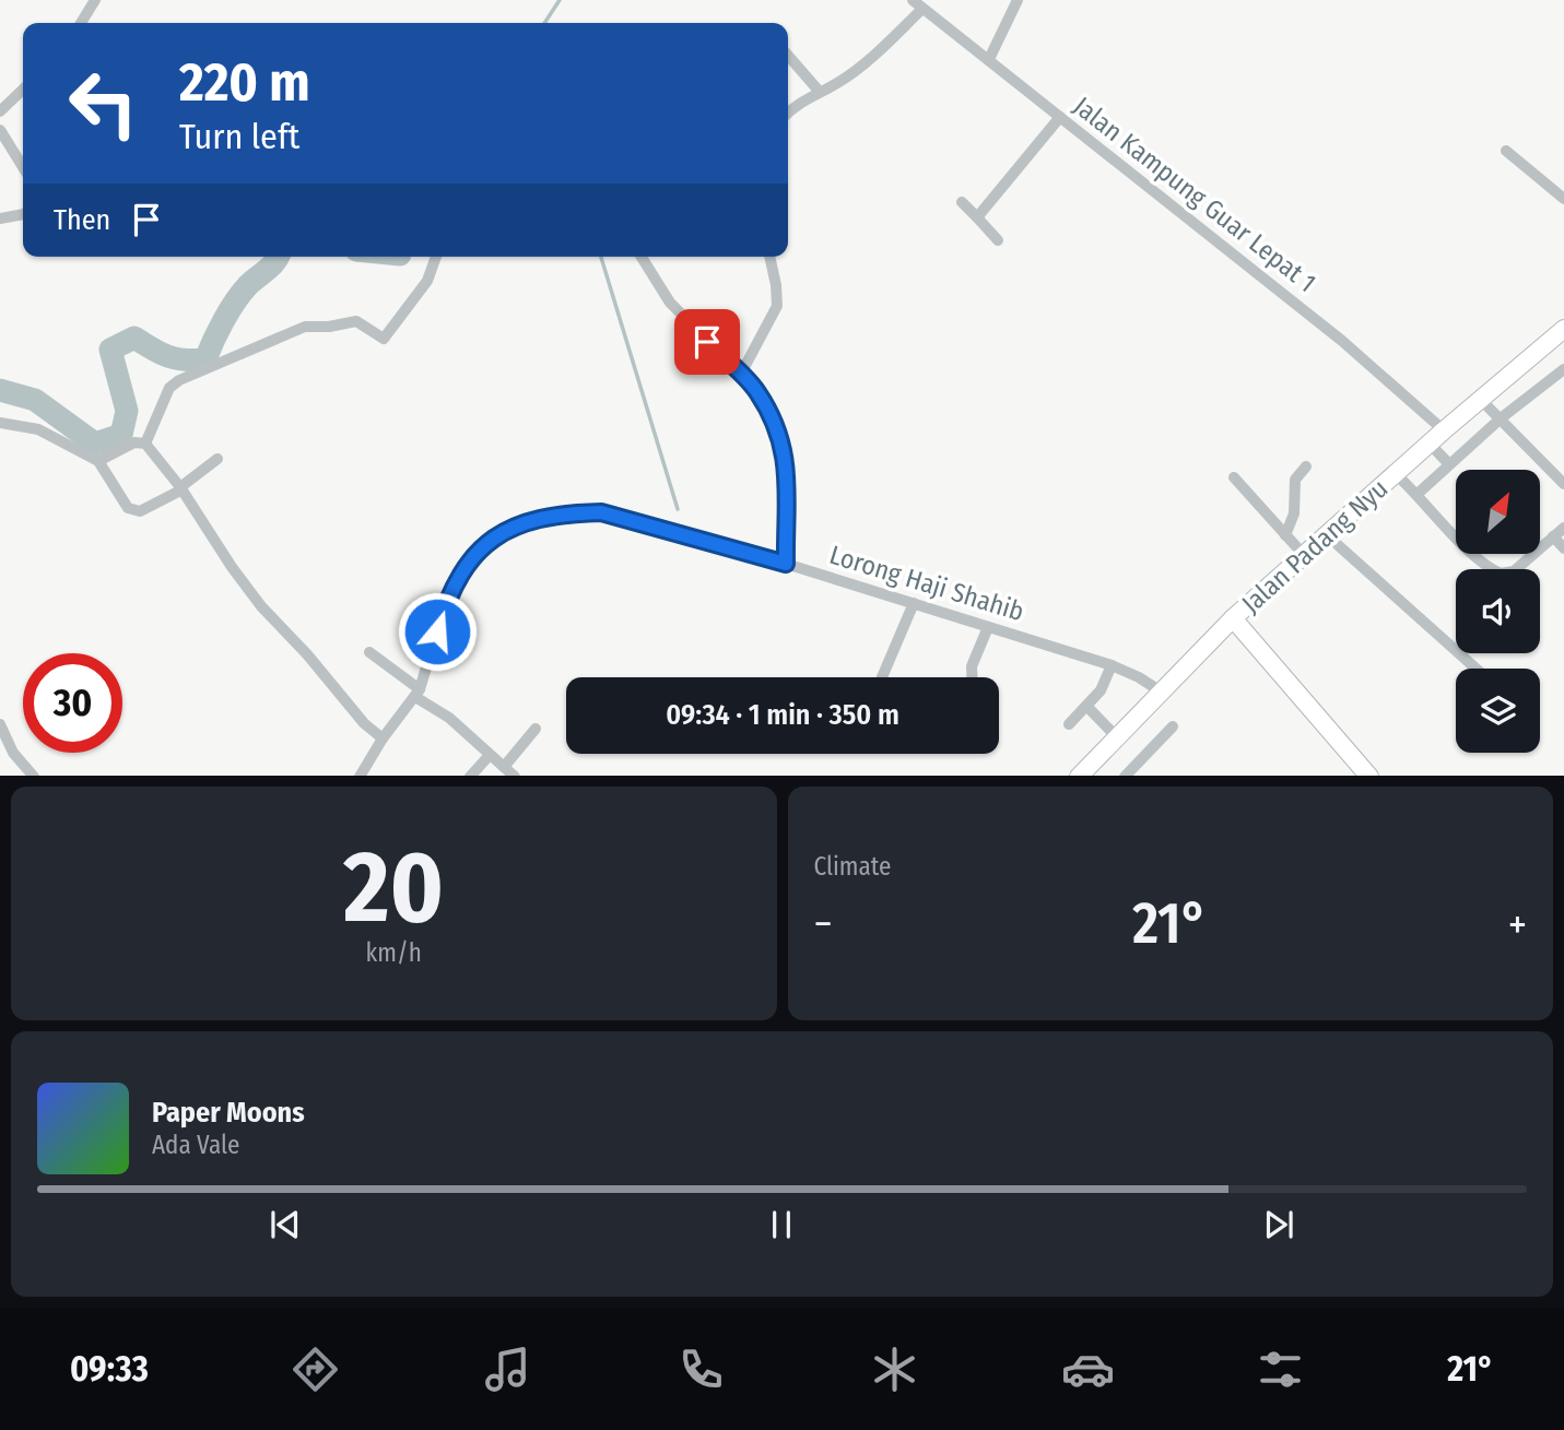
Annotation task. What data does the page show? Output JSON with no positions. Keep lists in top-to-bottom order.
{
  "streets": {
    "street": ["Jalan Kampung Guar Lepat 1", "Jalan Padang Nyu", "Lorong Haji Shahib"]
  },
  "crossings": [
    ["Jalan Kampung Guar Lepat 1", "Jalan Padang Nyu"],
    ["Jalan Padang Nyu", "Lorong Haji Shahib"]
  ],
  "north": "top right",
  "page": {
    "turn": ["220 m", "Turn left"],
    "then": "Then",
    "limit": "30",
    "trip": "09:34 · 1 min · 350 m",
    "tile": [
      ["20", "km/h"],
      "Climate"
    ],
    "heat": ["−", "21°", "+"],
    "song": ["Paper Moons", "Ada Vale"],
    "tabs": ["09:33", "21°"]
  }
}
